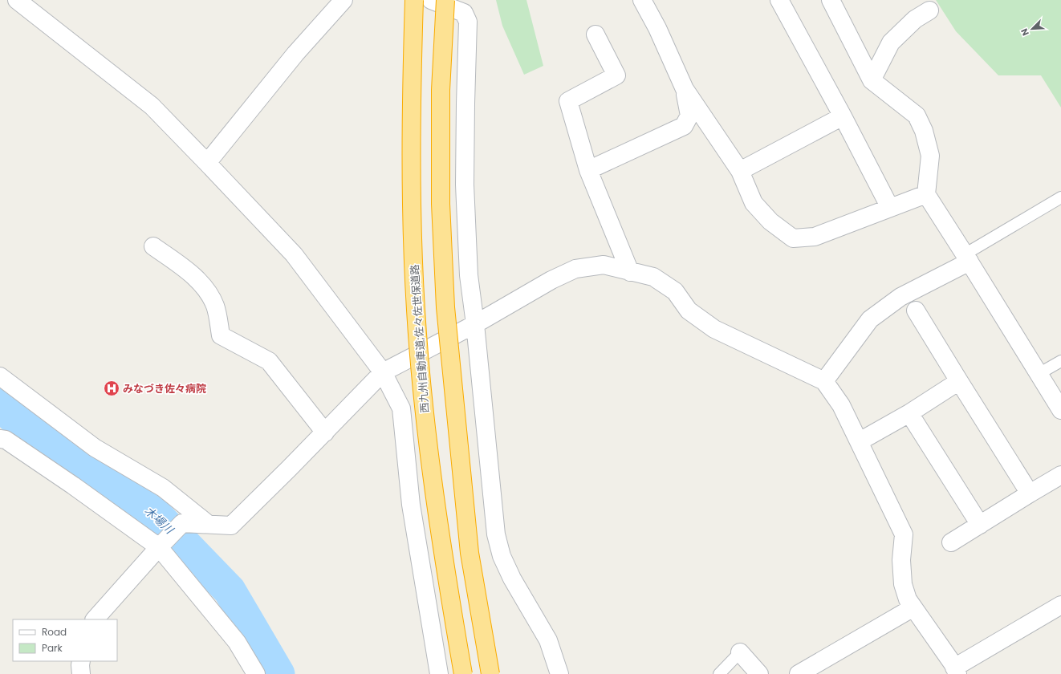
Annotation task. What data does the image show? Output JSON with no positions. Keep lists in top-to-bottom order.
{
  "streets": {
    "highway": ["西九州自動車道;佐々佐世保道路"]
  },
  "water": ["木場川"],
  "places": {
    "hospital": ["みなづき佐々病院"]
  },
  "legend": ["Road", "Park"],
  "north": "bottom left"
}
